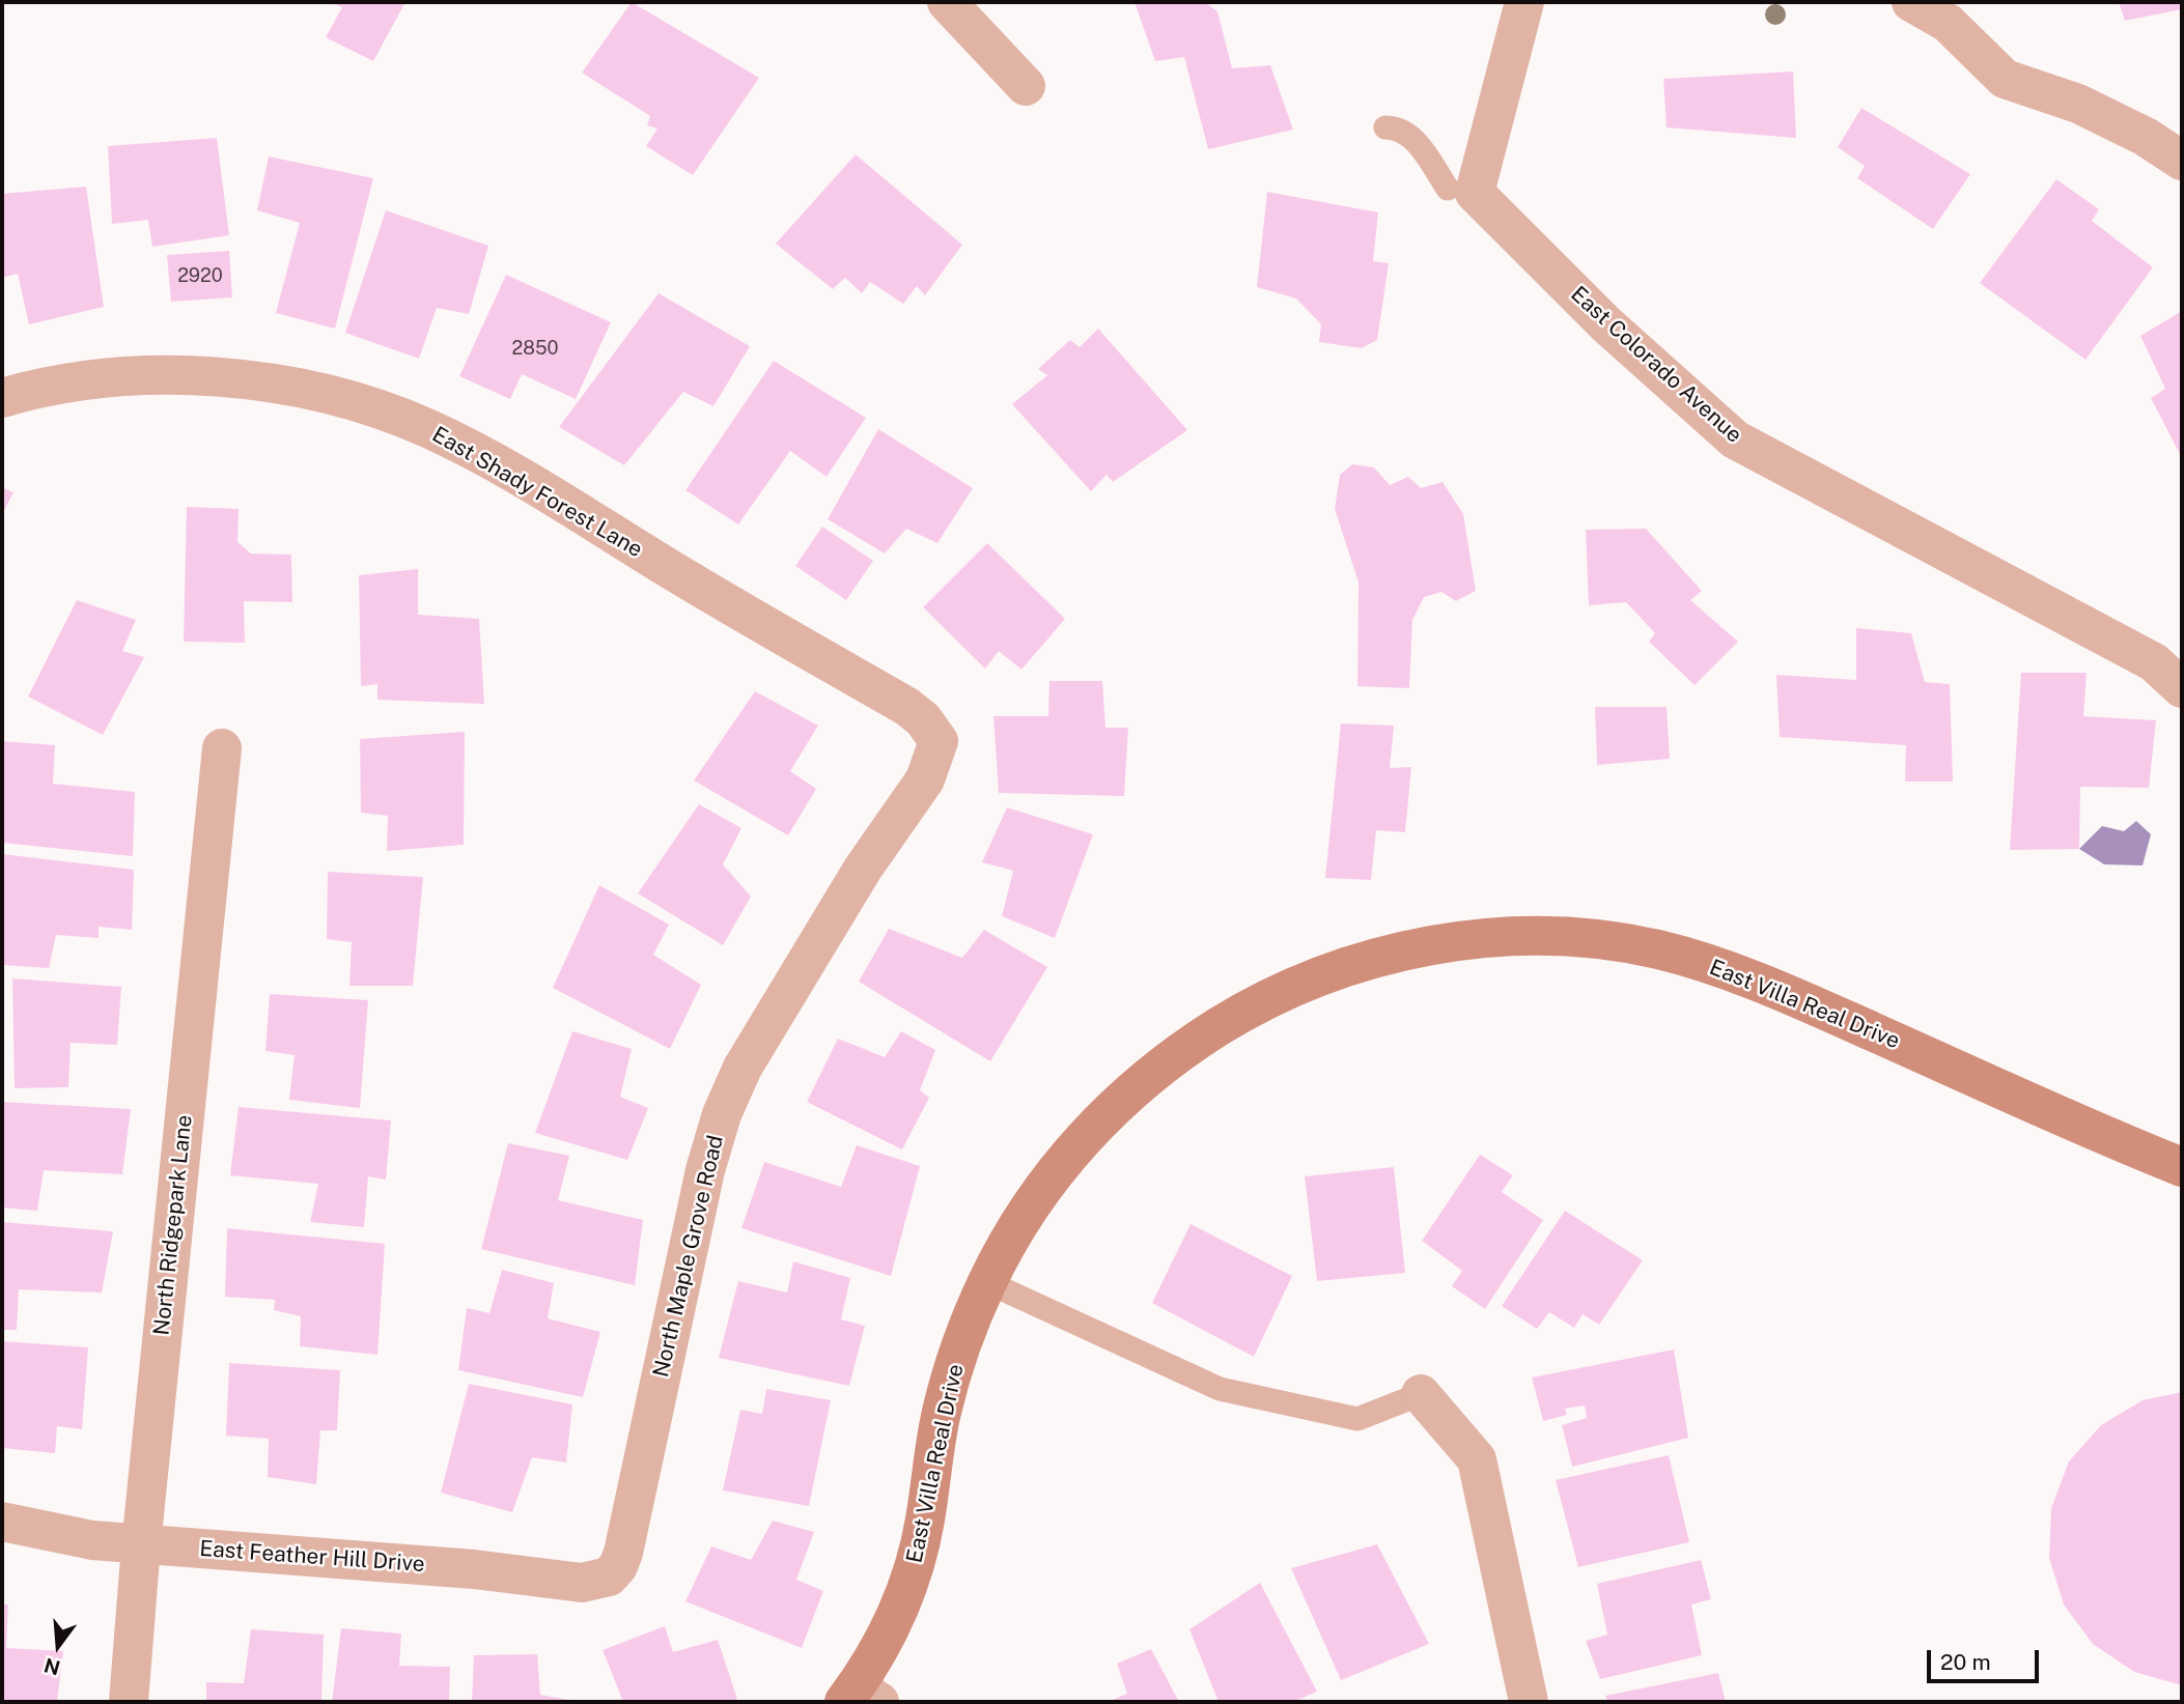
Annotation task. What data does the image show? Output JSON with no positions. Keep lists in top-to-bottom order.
{
  "streets": {
    "street": [
      "East Colorado Avenue",
      "East Shady Forest Lane",
      "East Villa Real Drive",
      "North Ridgepark Lane",
      "North Maple Grove Road",
      "East Feather Hill Drive"
    ]
  },
  "crossings": [
    ["East Shady Forest Lane", "North Maple Grove Road"],
    ["North Ridgepark Lane", "East Feather Hill Drive"],
    ["North Maple Grove Road", "East Feather Hill Drive"]
  ],
  "house_numbers": ["2920", "2850"],
  "scale_bar": "20 m",
  "north": "bottom"
}
